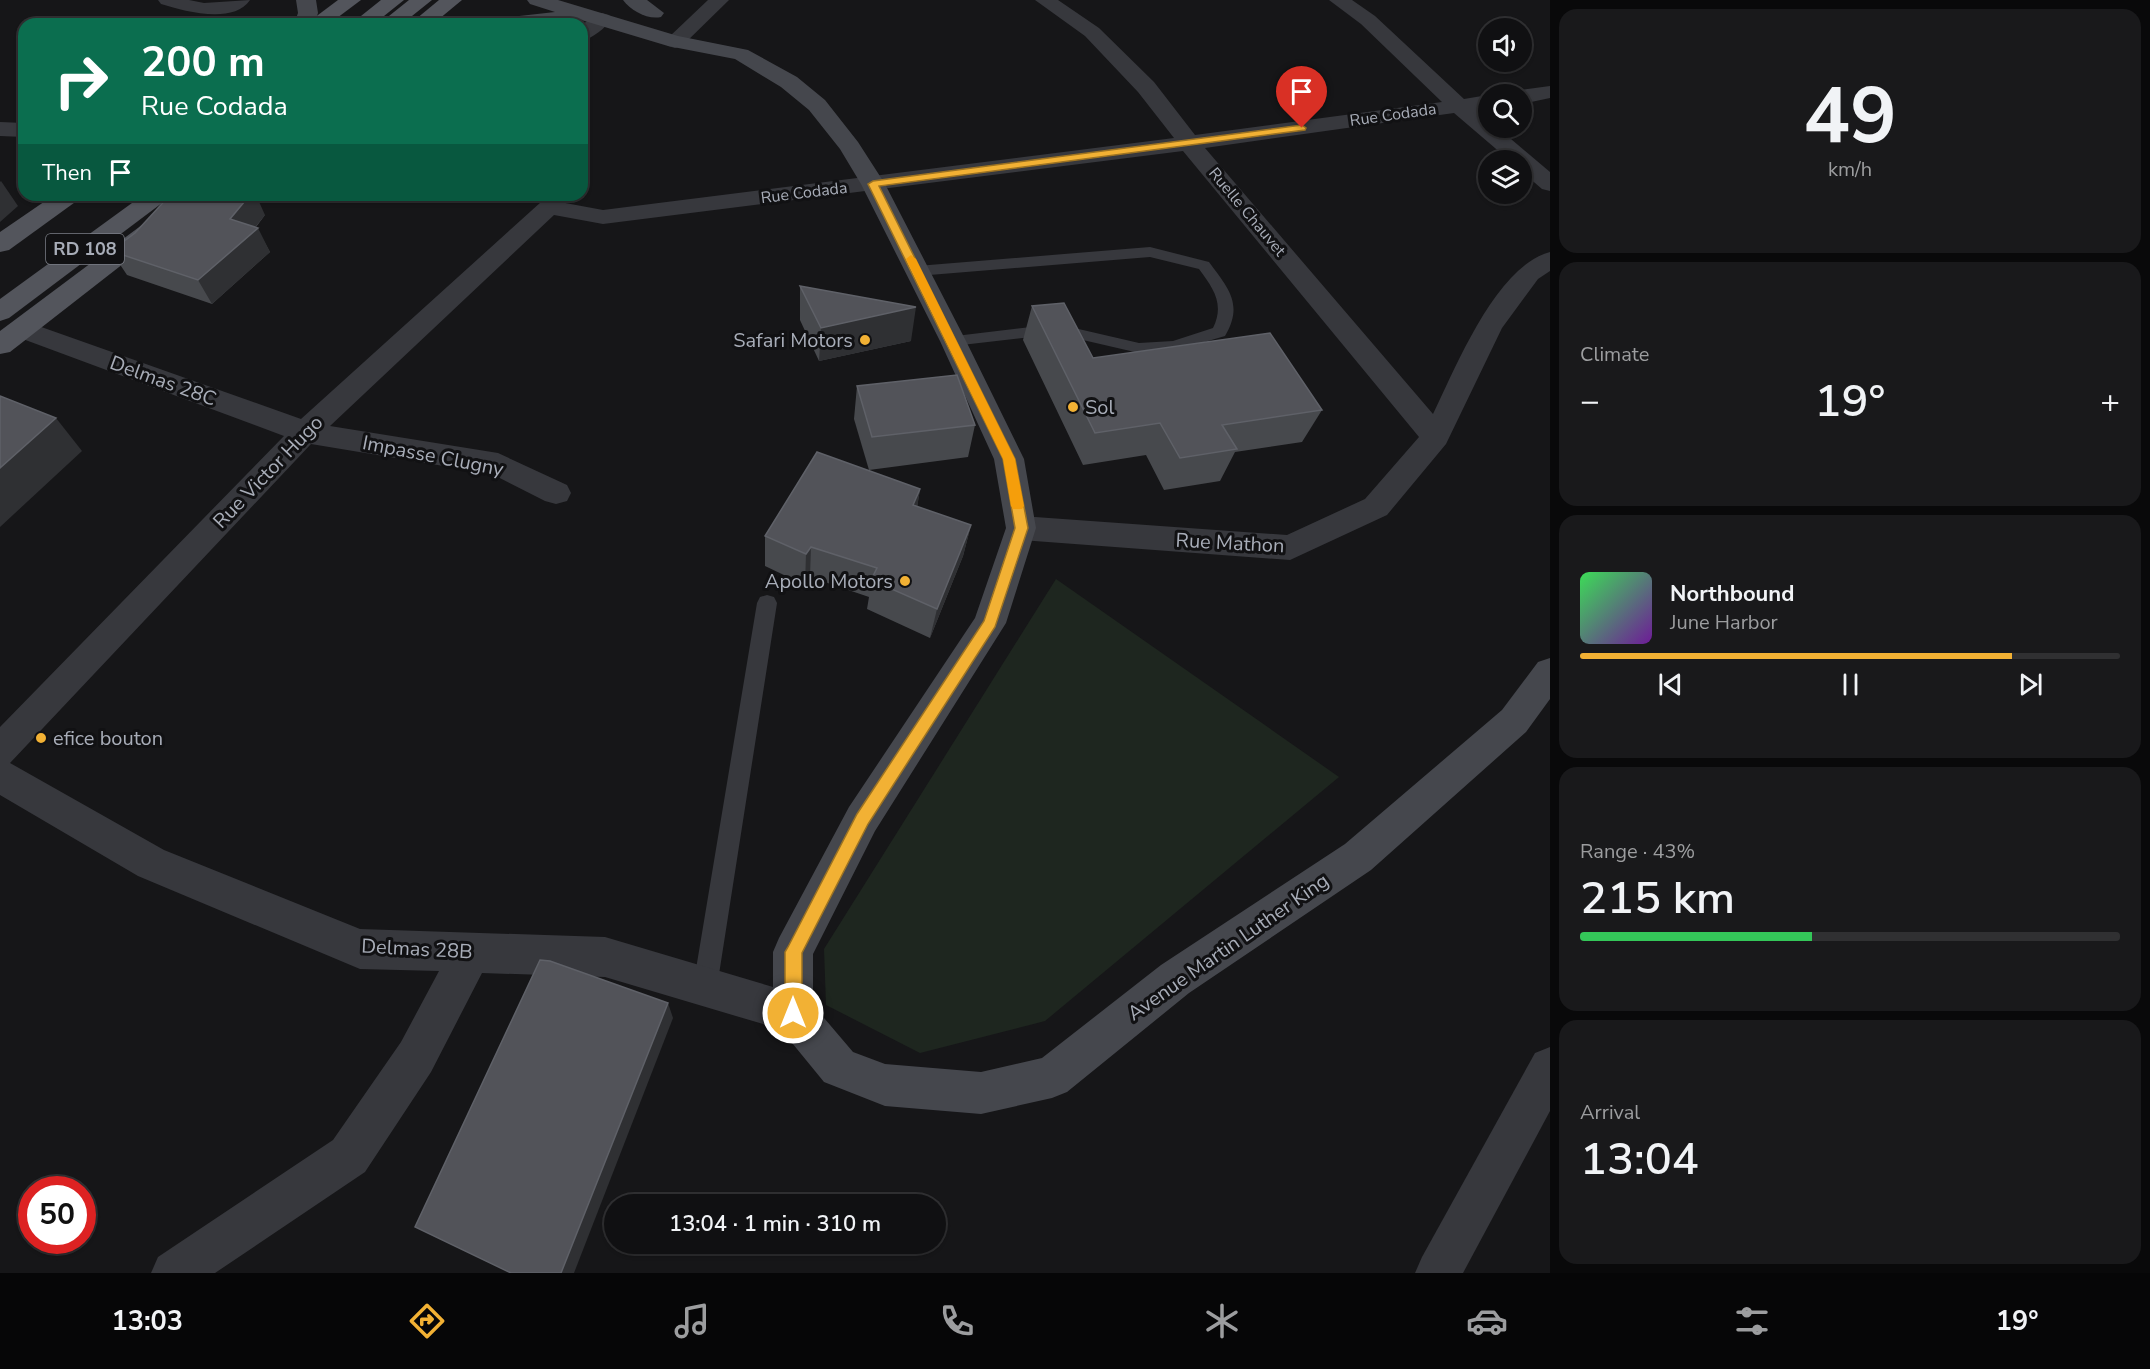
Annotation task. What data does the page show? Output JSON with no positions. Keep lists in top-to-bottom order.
{
  "streets": {
    "main road": ["RD 108", "Avenue Martin Luther King"],
    "street": [
      "Rue Codada",
      "Ruelle Chauvet",
      "Delmas 28C",
      "Impasse Clugny",
      "Rue Victor Hugo",
      "Rue Mathon",
      "Delmas 28B"
    ]
  },
  "crossings": [
    ["Rue Codada", "Ruelle Chauvet"],
    ["Rue Codada", "Rue Victor Hugo"],
    ["Ruelle Chauvet", "Rue Mathon"],
    ["Delmas 28C", "Impasse Clugny"],
    ["Delmas 28C", "Rue Victor Hugo"],
    ["Impasse Clugny", "Rue Victor Hugo"],
    ["Avenue Martin Luther King", "Delmas 28B"]
  ],
  "places": [
    "Safari Motors",
    "Sol",
    "Apollo Motors",
    "efice bouton"
  ],
  "page": {
    "tile": [
      ["49", "km/h"],
      "Climate",
      ["Range · 43%", "215 km"],
      ["Arrival", "13:04"]
    ],
    "turn": ["200 m", "Rue Codada"],
    "then": "Then",
    "heat": ["−", "19°", "+"],
    "song": ["Northbound", "June Harbor"],
    "limit": "50",
    "trip": "13:04 · 1 min · 310 m",
    "tabs": ["13:03", "19°"]
  }
}
